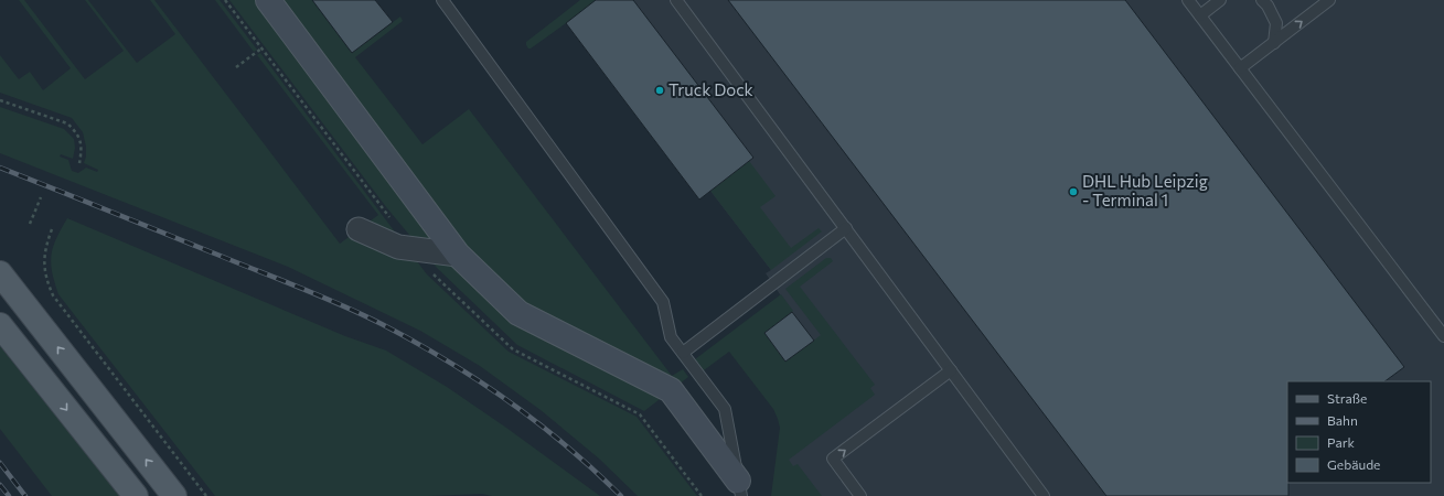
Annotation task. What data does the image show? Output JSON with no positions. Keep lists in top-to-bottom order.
{
  "places": ["Truck Dock", "DHL Hub Leipzig - Terminal 1"],
  "legend": [
    "Straße",
    "Bahn",
    "Park",
    "Gebäude"
  ]
}
